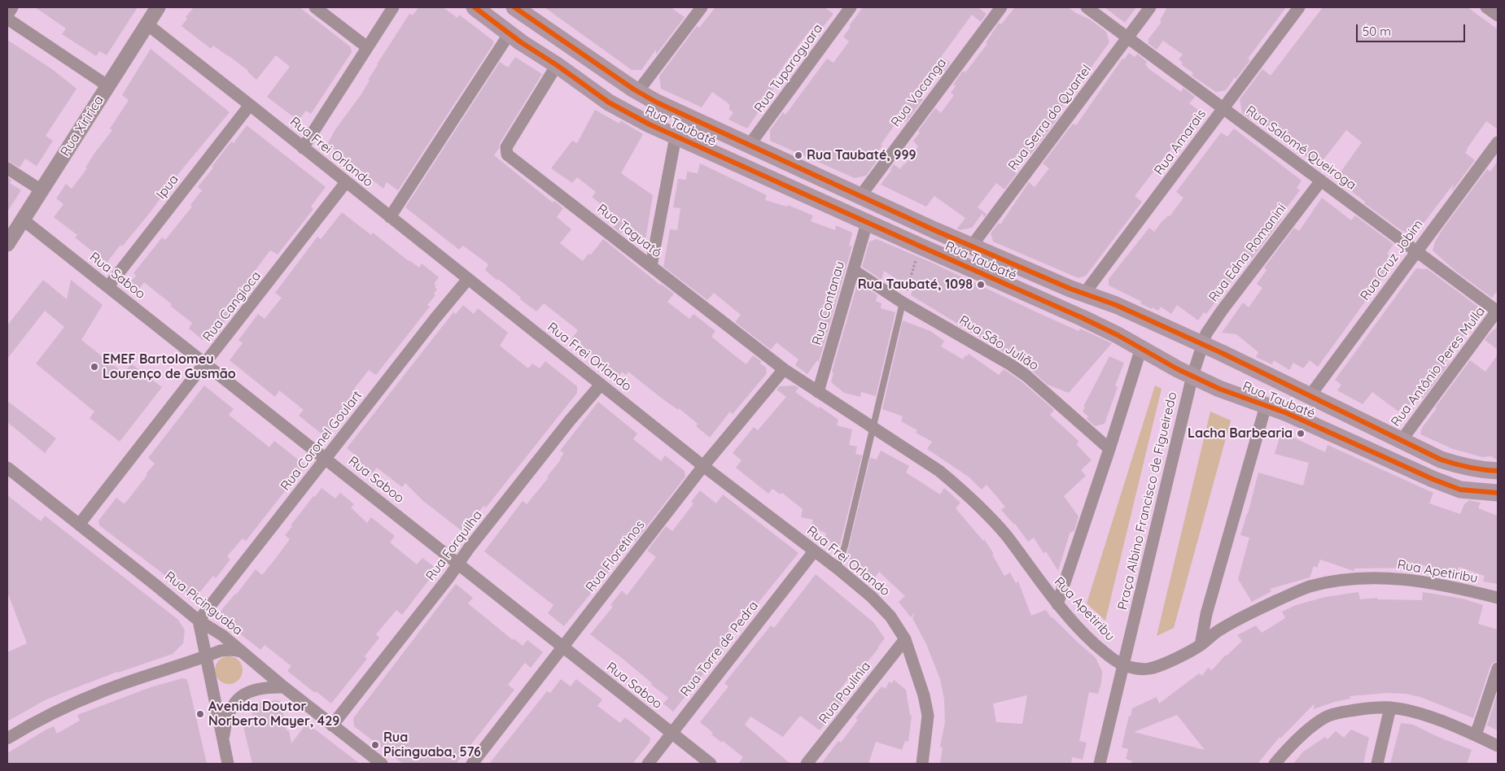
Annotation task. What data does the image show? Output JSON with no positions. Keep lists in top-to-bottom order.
{
  "streets": {
    "main road": ["Rua Taubaté"],
    "street": [
      "Rua Tuparaguara",
      "Rua Vacanga",
      "Rua Serra do Quartel",
      "Rua Xiririca",
      "Rua Amarais",
      "Rua Salomé Queiroga",
      "Rua Frei Orlando",
      "Ipua",
      "Rua Taguató",
      "Rua Edna Romanini",
      "Rua Cruz Jobim",
      "Rua Saboo",
      "Rua Contanau",
      "Rua Cangioca",
      "Rua São Julião",
      "Rua Antônio Peres Mulla",
      "Rua Coronel Goulart",
      "Praça Albino Francisco de Figueiredo",
      "Rua Forquilha",
      "Rua Floretinos",
      "Rua Apetiribu",
      "Rua Picinguaba",
      "Rua Torre de Pedra",
      "Rua Paulínia"
    ]
  },
  "crossings": [
    ["Rua Tuparaguara", "Rua Taubaté"],
    ["Rua Vacanga", "Rua Taubaté"],
    ["Rua Serra do Quartel", "Rua Taubaté"],
    ["Rua Serra do Quartel", "Rua Salomé Queiroga"],
    ["Rua Xiririca", "Rua Frei Orlando"],
    ["Rua Xiririca", "Rua Saboo"],
    ["Rua Taubaté", "Rua Amarais"],
    ["Rua Taubaté", "Rua Taguató"],
    ["Rua Taubaté", "Rua Edna Romanini"],
    ["Rua Taubaté", "Rua Cruz Jobim"],
    ["Rua Taubaté", "Rua Contanau"],
    ["Rua Taubaté", "Rua Antônio Peres Mulla"],
    ["Rua Taubaté", "Praça Albino Francisco de Figueiredo"],
    ["Rua Amarais", "Rua Salomé Queiroga"],
    ["Rua Salomé Queiroga", "Rua Edna Romanini"],
    ["Rua Salomé Queiroga", "Rua Cruz Jobim"],
    ["Rua Salomé Queiroga", "Rua Antônio Peres Mulla"],
    ["Rua Frei Orlando", "Ipua"],
    ["Rua Frei Orlando", "Rua Cangioca"],
    ["Rua Frei Orlando", "Rua Coronel Goulart"],
    ["Rua Frei Orlando", "Rua Forquilha"],
    ["Rua Frei Orlando", "Rua Floretinos"],
    ["Rua Frei Orlando", "Rua Torre de Pedra"],
    ["Rua Frei Orlando", "Rua Paulínia"],
    ["Ipua", "Rua Saboo"],
    ["Rua Taguató", "Rua Contanau"],
    ["Rua Taguató", "Rua Floretinos"],
    ["Rua Taguató", "Rua Apetiribu"],
    ["Rua Edna Romanini", "Praça Albino Francisco de Figueiredo"],
    ["Rua Saboo", "Rua Cangioca"],
    ["Rua Saboo", "Rua Coronel Goulart"],
    ["Rua Saboo", "Rua Forquilha"],
    ["Rua Saboo", "Rua Floretinos"],
    ["Rua Saboo", "Rua Torre de Pedra"],
    ["Rua Contanau", "Rua São Julião"],
    ["Rua Contanau", "Rua Apetiribu"],
    ["Rua Cangioca", "Rua Picinguaba"],
    ["Rua Coronel Goulart", "Rua Picinguaba"],
    ["Praça Albino Francisco de Figueiredo", "Rua Apetiribu"],
    ["Rua Forquilha", "Rua Picinguaba"]
  ],
  "places": [
    "Rua Taubaté, 999",
    "Rua Taubaté, 1098",
    "EMEF Bartolomeu Lourenço de Gusmão",
    "Lacha Barbearia",
    "Avenida Doutor Norberto Mayer, 429",
    "Rua Picinguaba, 576"
  ],
  "scale_bar": "50 m"
}
